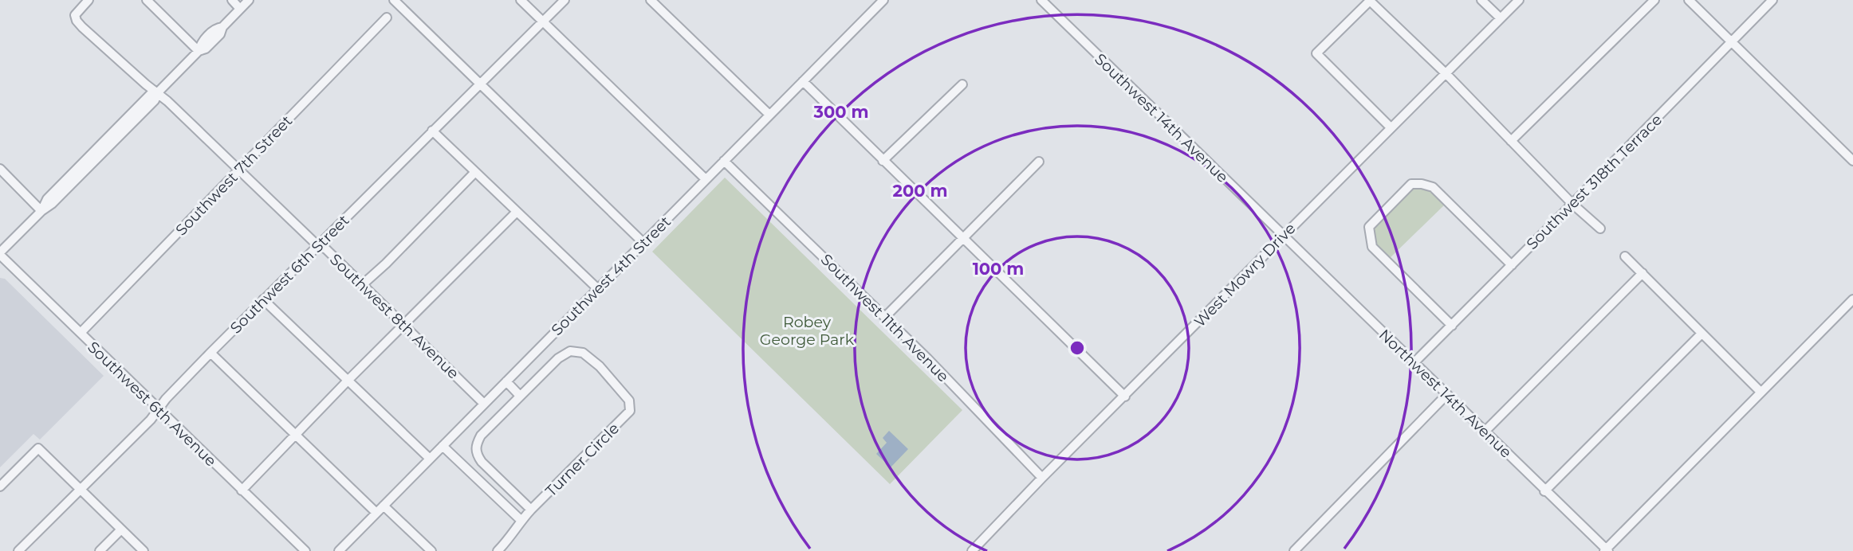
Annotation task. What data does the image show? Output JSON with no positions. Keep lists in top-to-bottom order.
{
  "streets": {
    "street": [
      "Southwest 14th Avenue",
      "Southwest 7th Street",
      "Southwest 318th Terrace",
      "Southwest 6th Street",
      "West Mowry Drive",
      "Southwest 4th Street",
      "Southwest 8th Avenue",
      "Southwest 11th Avenue",
      "Northwest 14th Avenue",
      "Southwest 6th Avenue",
      "Turner Circle"
    ]
  },
  "crossings": [
    ["Southwest 14th Avenue", "West Mowry Drive"],
    ["Southwest 14th Avenue", "Northwest 14th Avenue"],
    ["Southwest 7th Street", "Southwest 8th Avenue"],
    ["Southwest 7th Street", "Southwest 6th Avenue"],
    ["Southwest 318th Terrace", "Northwest 14th Avenue"],
    ["Southwest 6th Street", "Southwest 8th Avenue"],
    ["Southwest 6th Street", "Southwest 6th Avenue"],
    ["West Mowry Drive", "Southwest 11th Avenue"],
    ["West Mowry Drive", "Northwest 14th Avenue"],
    ["Southwest 4th Street", "Southwest 8th Avenue"],
    ["Southwest 4th Street", "Southwest 11th Avenue"]
  ],
  "parks": ["Robey George Park"],
  "rings": ["300 m", "200 m", "100 m"]
}
